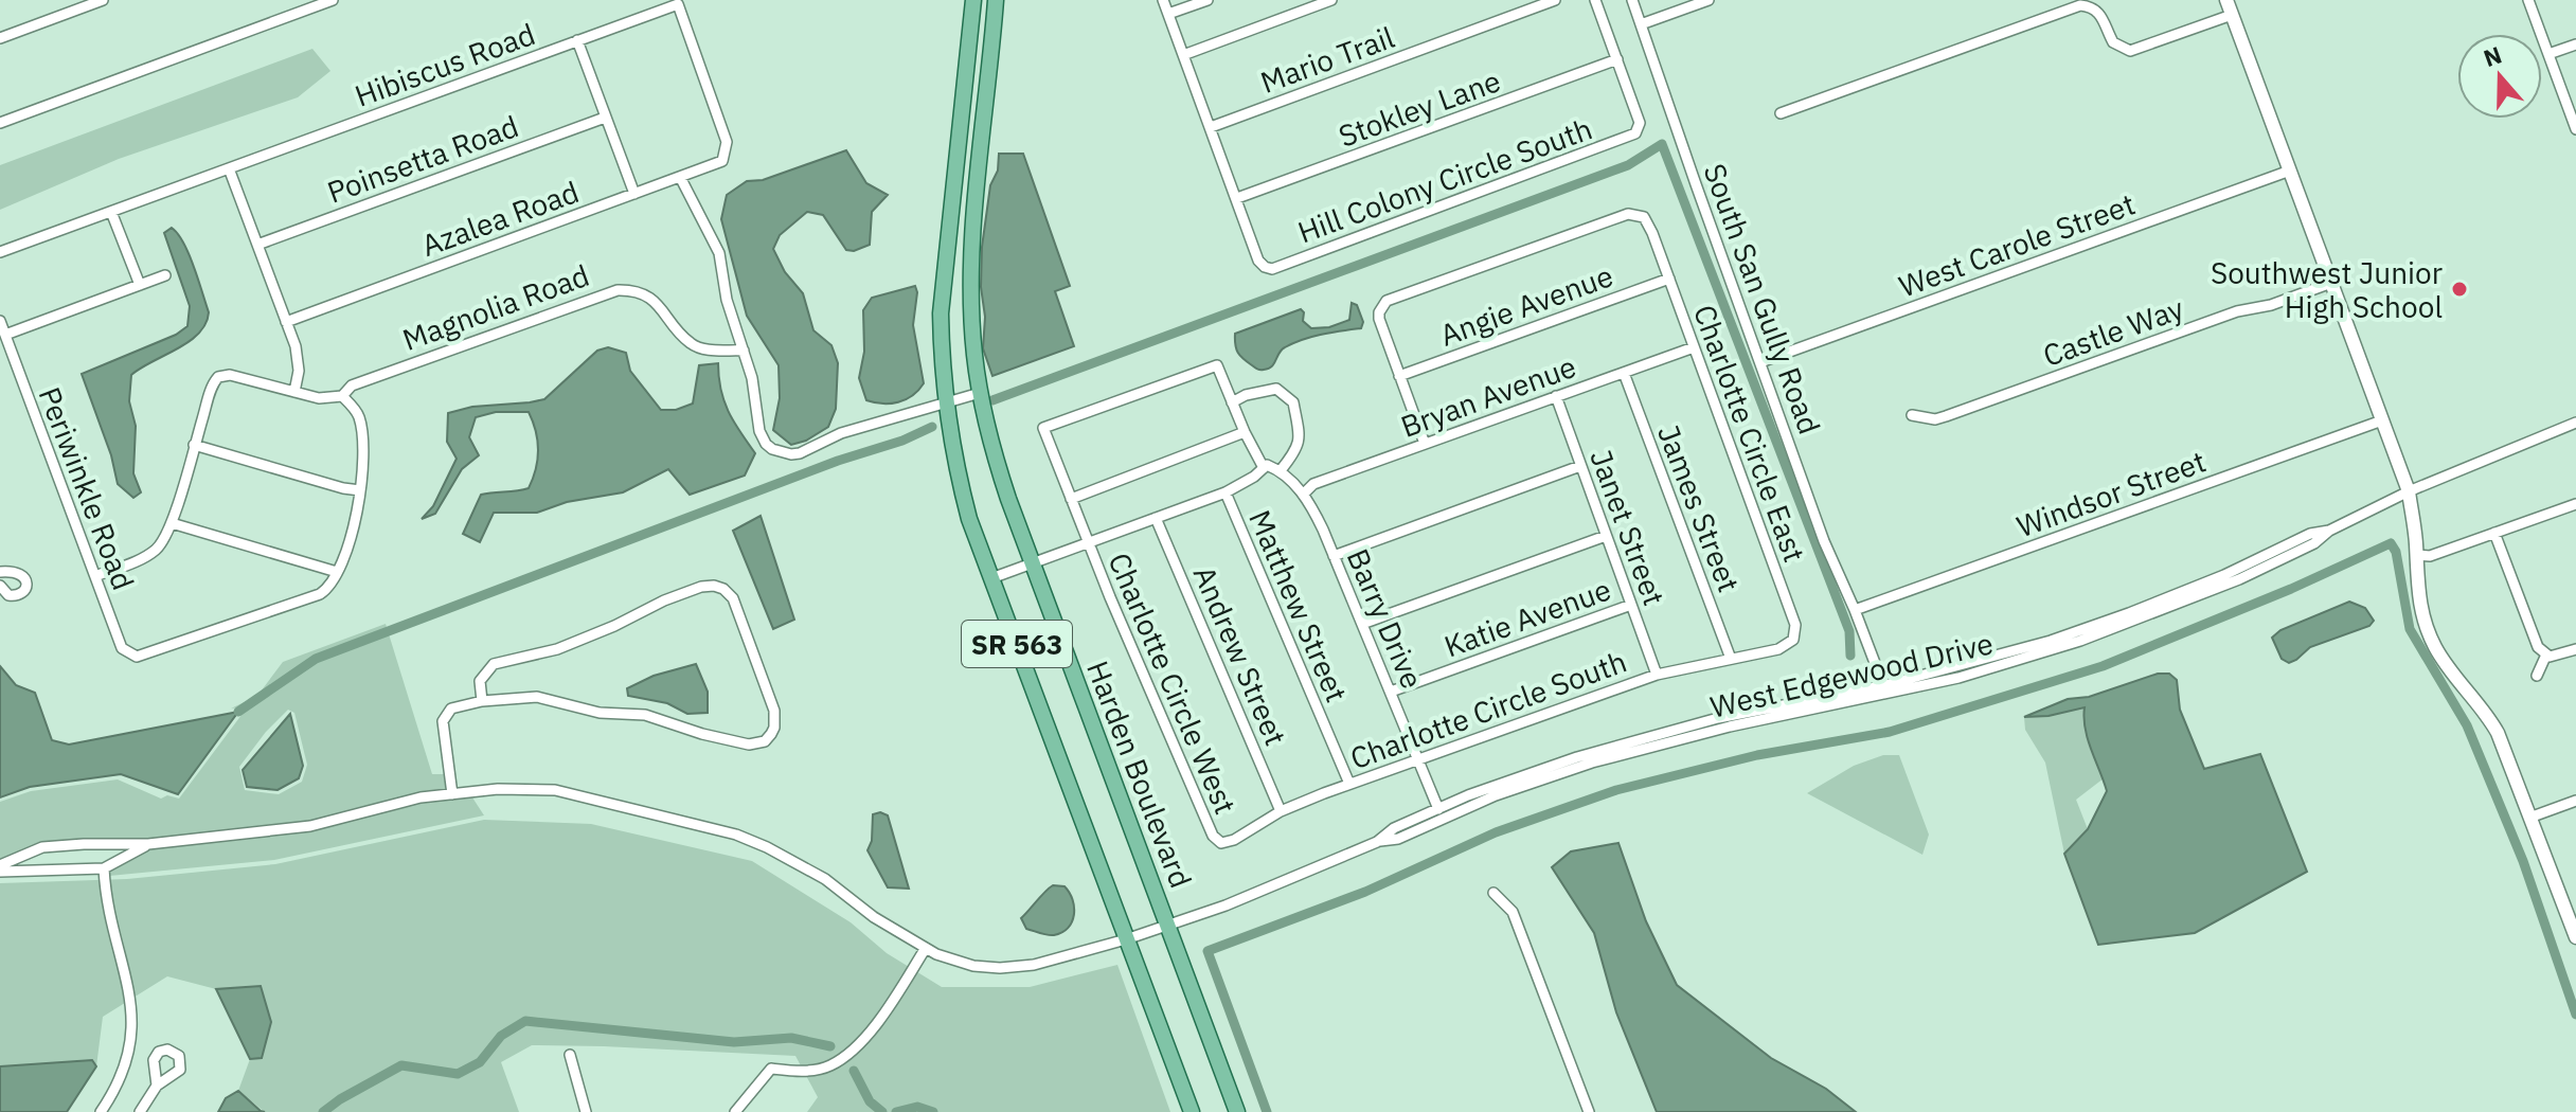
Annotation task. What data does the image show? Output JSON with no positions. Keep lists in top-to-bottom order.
{
  "streets": {
    "main road": ["SR 563", "Harden Boulevard"],
    "street": [
      "Mario Trail",
      "Hibiscus Road",
      "Stokley Lane",
      "Poinsetta Road",
      "Hill Colony Circle South",
      "Azalea Road",
      "West Carole Street",
      "South San Gully Road",
      "Angie Avenue",
      "Magnolia Road",
      "Castle Way",
      "Bryan Avenue",
      "Charlotte Circle East",
      "Periwinkle Road",
      "Windsor Street",
      "James Street",
      "Janet Street",
      "Matthew Street",
      "Katie Avenue",
      "Barry Drive",
      "Andrew Street",
      "West Edgewood Drive",
      "Charlotte Circle West",
      "Charlotte Circle South"
    ]
  },
  "crossings": [
    ["Hibiscus Road", "Azalea Road"],
    ["Stokley Lane", "Hill Colony Circle South"],
    ["West Carole Street", "South San Gully Road"],
    ["South San Gully Road", "Windsor Street"],
    ["South San Gully Road", "West Edgewood Drive"],
    ["Angie Avenue", "Charlotte Circle East"],
    ["Bryan Avenue", "Charlotte Circle East"],
    ["Bryan Avenue", "James Street"],
    ["Bryan Avenue", "Janet Street"],
    ["Bryan Avenue", "Barry Drive"],
    ["Charlotte Circle East", "Charlotte Circle South"],
    ["James Street", "Charlotte Circle South"],
    ["Janet Street", "Katie Avenue"],
    ["Janet Street", "Charlotte Circle South"],
    ["Matthew Street", "Charlotte Circle South"],
    ["Katie Avenue", "Barry Drive"],
    ["Barry Drive", "West Edgewood Drive"],
    ["Barry Drive", "Charlotte Circle South"],
    ["SR 563", "West Edgewood Drive"],
    ["Andrew Street", "Charlotte Circle South"],
    ["West Edgewood Drive", "Harden Boulevard"],
    ["Charlotte Circle West", "Charlotte Circle South"]
  ],
  "places": ["Southwest Junior High School"],
  "north": "top"
}
